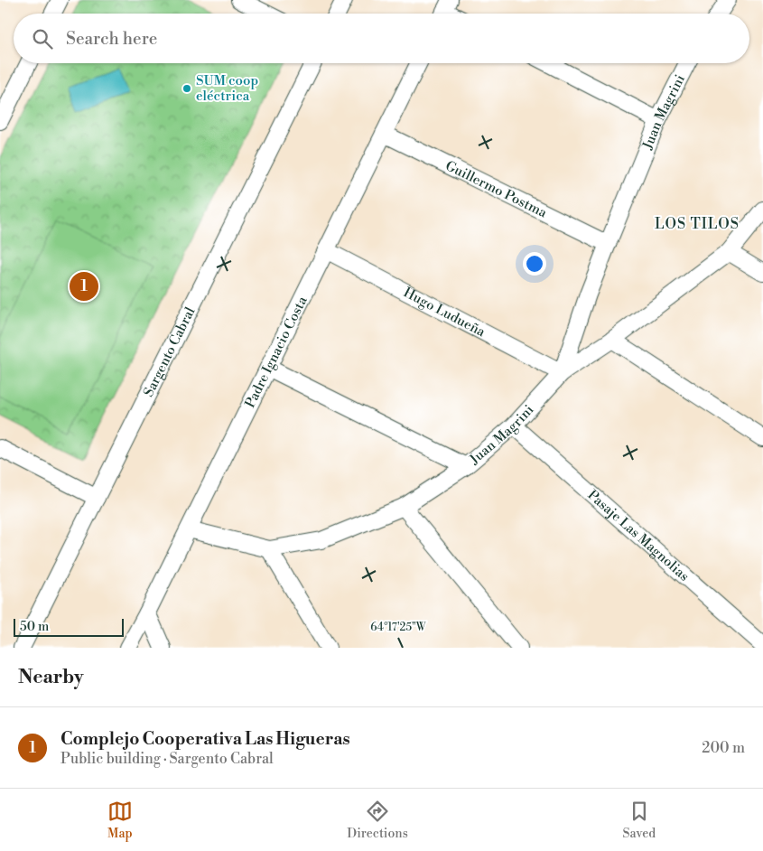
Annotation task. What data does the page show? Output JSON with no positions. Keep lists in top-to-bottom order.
{
  "streets": {
    "street": [
      "Juan Magrini",
      "Guillermo Postma",
      "Hugo Ludueña",
      "Sargento Cabral",
      "Padre Ignacio Costa",
      "Pasaje Las Magnolias"
    ]
  },
  "crossings": [
    ["Juan Magrini", "Guillermo Postma"],
    ["Juan Magrini", "Hugo Ludueña"],
    ["Juan Magrini", "Padre Ignacio Costa"],
    ["Juan Magrini", "Pasaje Las Magnolias"],
    ["Guillermo Postma", "Padre Ignacio Costa"],
    ["Hugo Ludueña", "Padre Ignacio Costa"]
  ],
  "districts": ["LOS TILOS"],
  "places": ["SUM coop eléctrica"],
  "scale_bar": "50 m",
  "page": {
    "search": "Search here",
    "pins": "1",
    "scale": "50 m",
    "heading": "Nearby",
    "list": [
      {
        "mark": "1",
        "name": "Complejo Cooperativa Las Higueras",
        "note": "Public building · Sargento Cabral",
        "value": "200 m"
      }
    ],
    "nav": ["Map", "Directions", "Saved"]
  },
  "coordinates": ["64°17'25\"W"]
}
